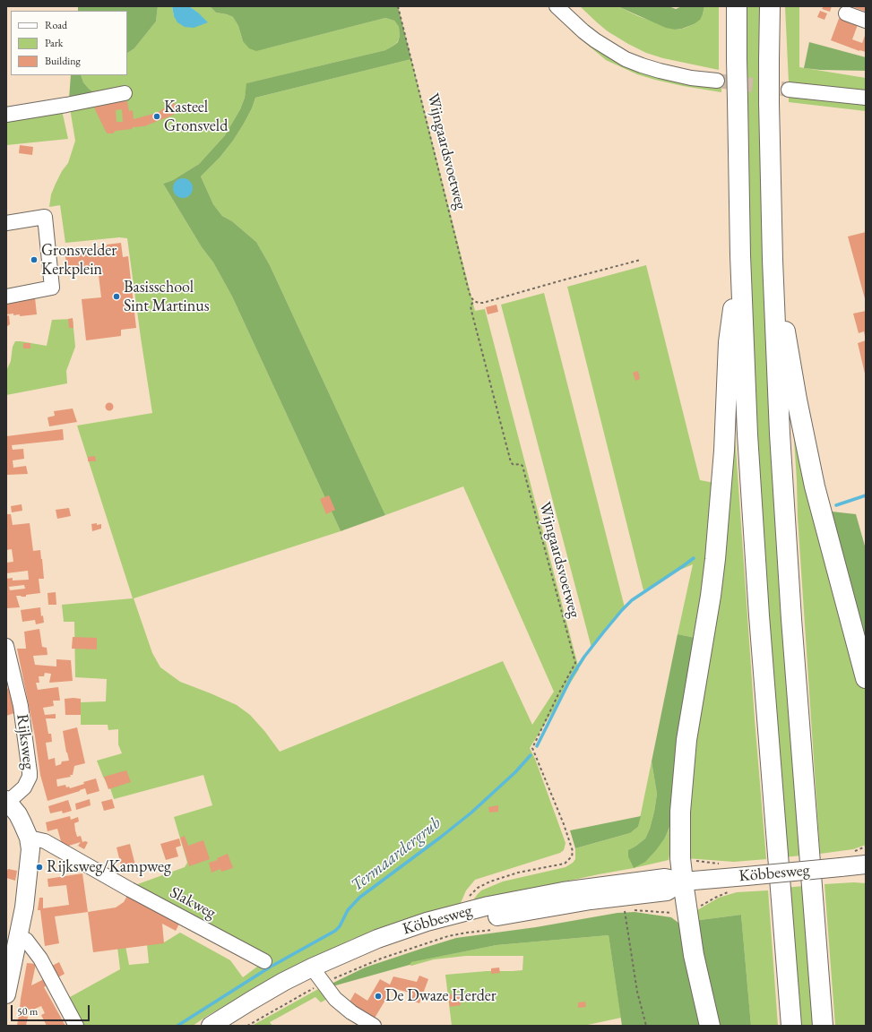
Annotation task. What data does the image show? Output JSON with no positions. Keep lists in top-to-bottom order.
{
  "streets": {
    "main road": ["Rijksweg", "Köbbesweg"],
    "street": ["Slakweg"],
    "path": ["Wijngaardsvoetweg"]
  },
  "crossings": [
    ["Wijngaardsvoetweg", "Köbbesweg"],
    ["Rijksweg", "Slakweg"]
  ],
  "water": ["Termaardergrub"],
  "places": [
    "Kasteel Gronsveld",
    "Gronsvelder Kerkplein",
    "Basisschool Sint Martinus",
    "Rijksweg/Kampweg",
    "De Dwaze Herder"
  ],
  "legend": ["Road", "Park", "Building"],
  "scale_bar": "50 m"
}
